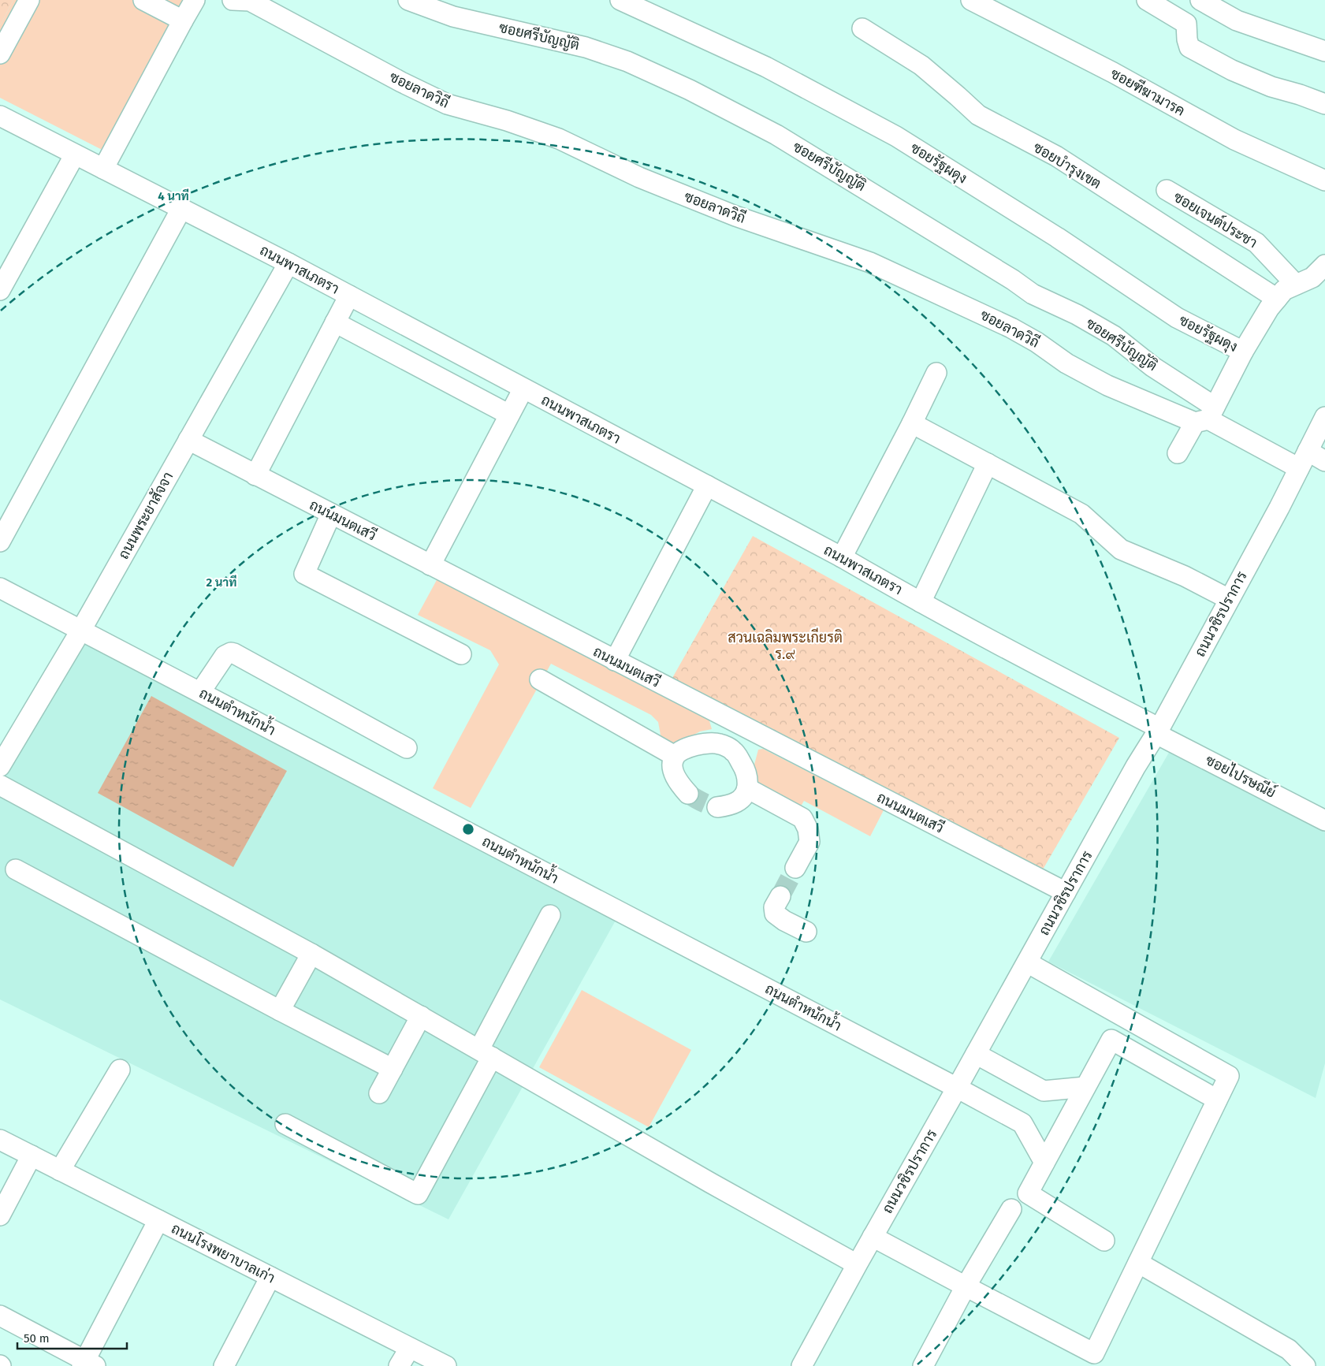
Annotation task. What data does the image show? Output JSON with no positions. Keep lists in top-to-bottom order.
{
  "streets": {
    "street": [
      "ซอยศรีบัญญัติ",
      "ซอยลาดวิถี",
      "ซอยฑีฆามารค",
      "ซอยรัฐผดุง",
      "ซอยบำรุงเขต",
      "ซอยเจนต์ประชา",
      "ถนนพาสเภตรา",
      "ถนนพระยาสัจจา",
      "ถนนมนตเสวี",
      "ถนนวชิรปราการ",
      "ถนนตำหนักน้ำ",
      "ซอยไปรษณีย์",
      "ถนนโรงพยาบาลเก่า"
    ]
  },
  "crossings": [
    ["ซอยศรีบัญญัติ", "ซอยลาดวิถี"],
    ["ซอยลาดวิถี", "ถนนวชิรปราการ"],
    ["ถนนพาสเภตรา", "ถนนพระยาสัจจา"],
    ["ถนนพาสเภตรา", "ถนนวชิรปราการ"],
    ["ถนนพาสเภตรา", "ซอยไปรษณีย์"],
    ["ถนนพระยาสัจจา", "ถนนมนตเสวี"],
    ["ถนนพระยาสัจจา", "ถนนตำหนักน้ำ"],
    ["ถนนมนตเสวี", "ถนนวชิรปราการ"],
    ["ถนนวชิรปราการ", "ถนนตำหนักน้ำ"],
    ["ถนนวชิรปราการ", "ซอยไปรษณีย์"]
  ],
  "parks": ["สวนเฉลิมพระเกียรติ ร.๙"],
  "scale_bar": "50 m",
  "rings": ["4 นาที", "2 นาที"]
}
